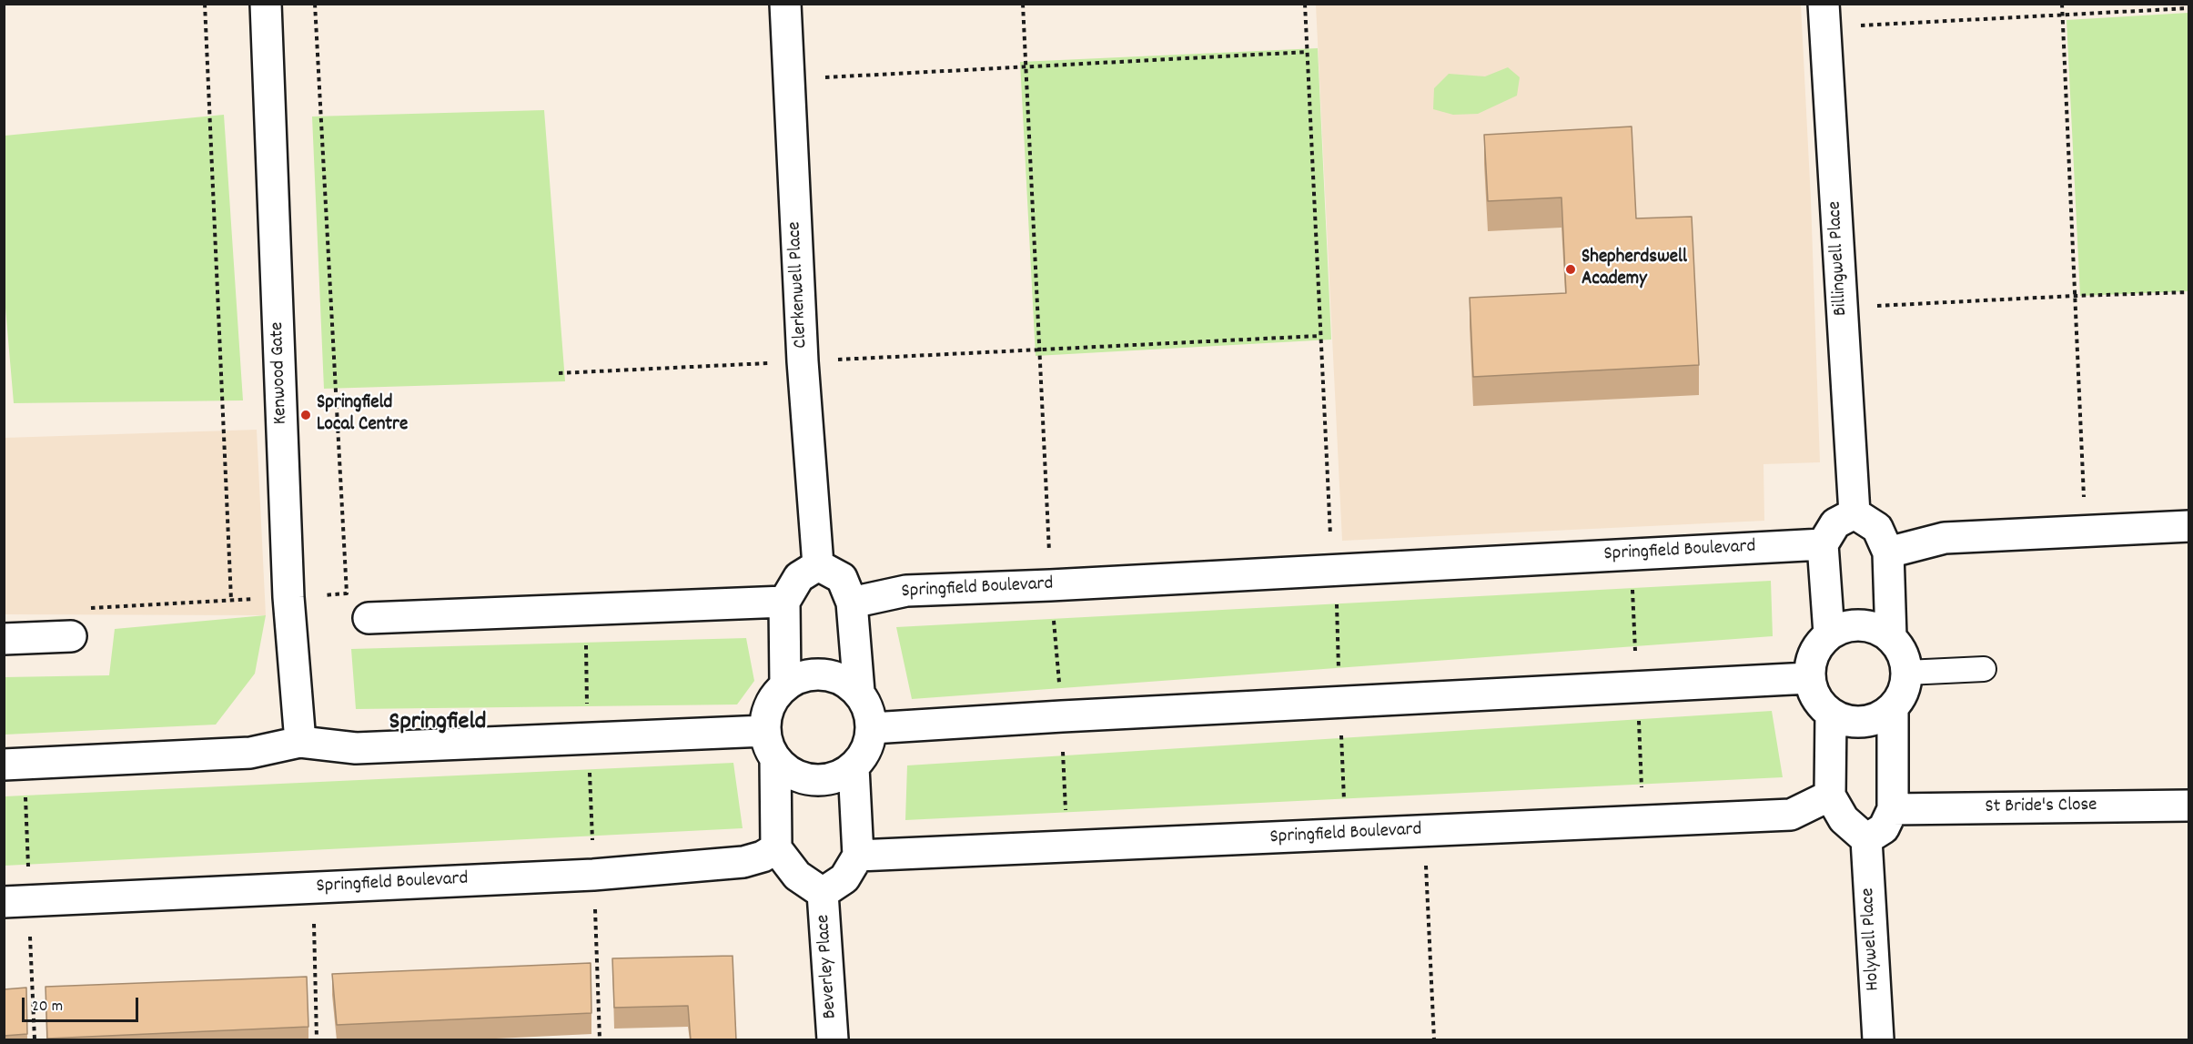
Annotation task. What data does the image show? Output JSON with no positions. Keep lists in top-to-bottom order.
{
  "streets": {
    "street": [
      "Billingwell Place",
      "Clerkenwell Place",
      "Kenwood Gate",
      "Springfield Boulevard",
      "St Bride's Close",
      "Holywell Place",
      "Beverley Place"
    ]
  },
  "districts": ["Springfield"],
  "places": ["Shepherdswell Academy", "Springfield Local Centre"],
  "scale_bar": "20 m"
}
